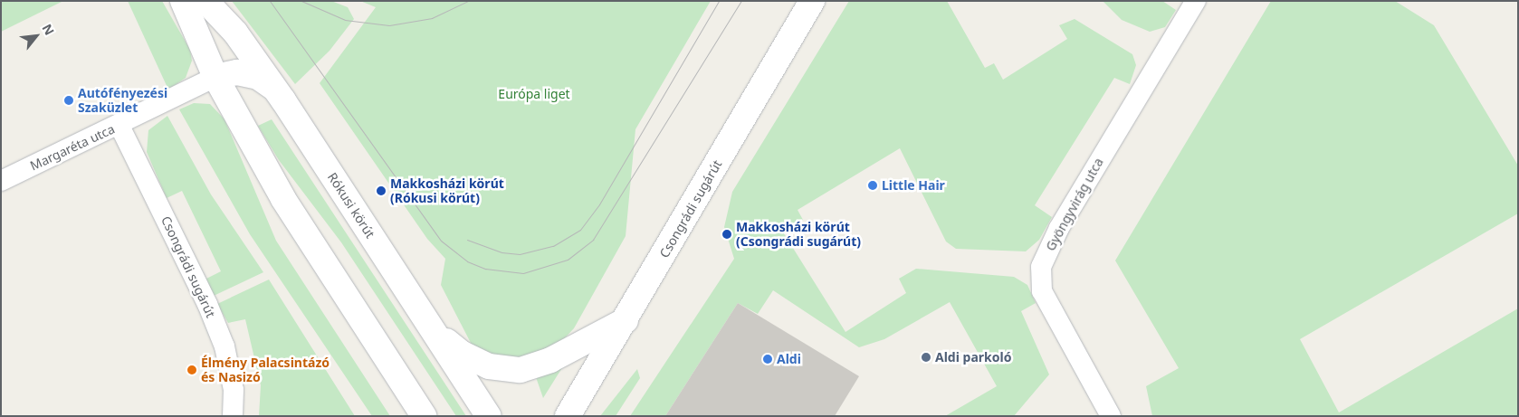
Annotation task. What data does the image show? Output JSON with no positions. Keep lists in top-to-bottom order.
{
  "streets": {
    "main road": ["Rókusi körút", "Csongrádi sugárút"],
    "street": ["Margaréta utca", "Gyöngyvirág utca"]
  },
  "crossings": [
    ["Margaréta utca", "Csongrádi sugárút"]
  ],
  "parks": ["Európa liget"],
  "places": [
    "Autófényezési Szaküzlet",
    "Little Hair",
    "Makkosházi körút (Rókusi körút)",
    "Makkosházi körút (Csongrádi sugárút)",
    "Aldi parkoló",
    "Aldi",
    "Élmény Palacsintázó és Nasizó"
  ],
  "north": "top right"
}
